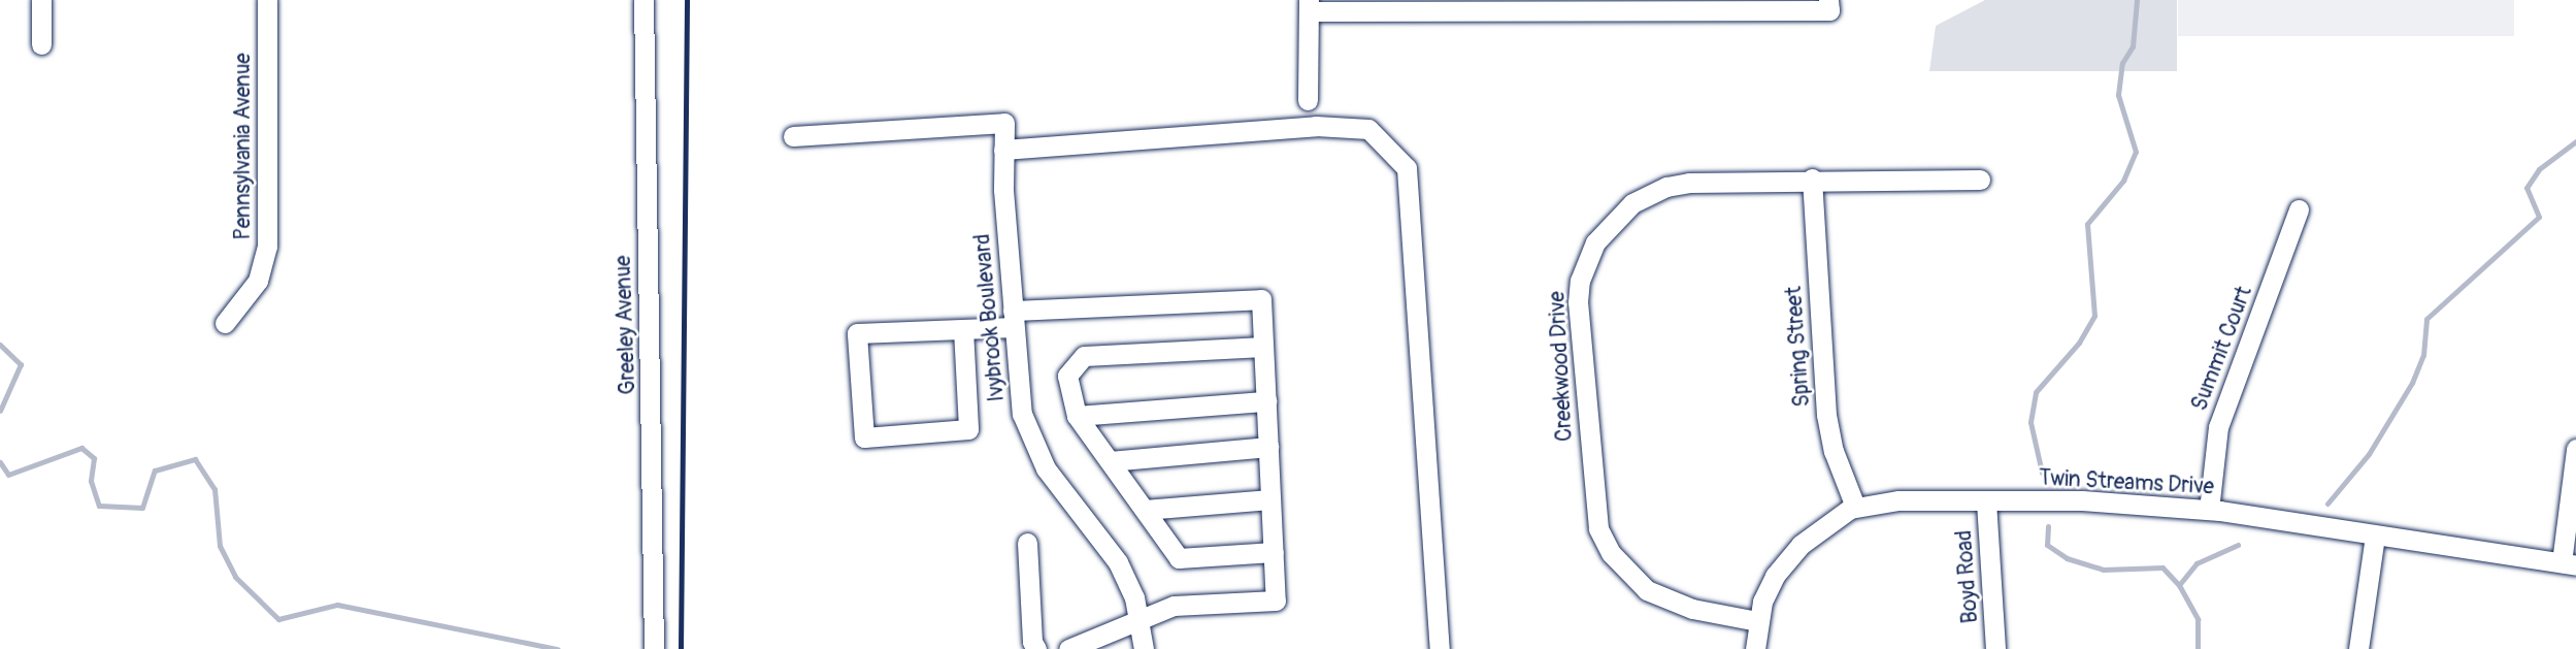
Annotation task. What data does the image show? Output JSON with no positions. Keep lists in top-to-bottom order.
{
  "streets": {
    "street": [
      "Pennsylvania Avenue",
      "Ivybrook Boulevard",
      "Greeley Avenue",
      "Spring Street",
      "Summit Court",
      "Creekwood Drive",
      "Twin Streams Drive",
      "Boyd Road"
    ]
  },
  "crossings": [
    ["Spring Street", "Creekwood Drive"],
    ["Spring Street", "Twin Streams Drive"],
    ["Summit Court", "Twin Streams Drive"],
    ["Creekwood Drive", "Twin Streams Drive"],
    ["Twin Streams Drive", "Boyd Road"]
  ]
}
